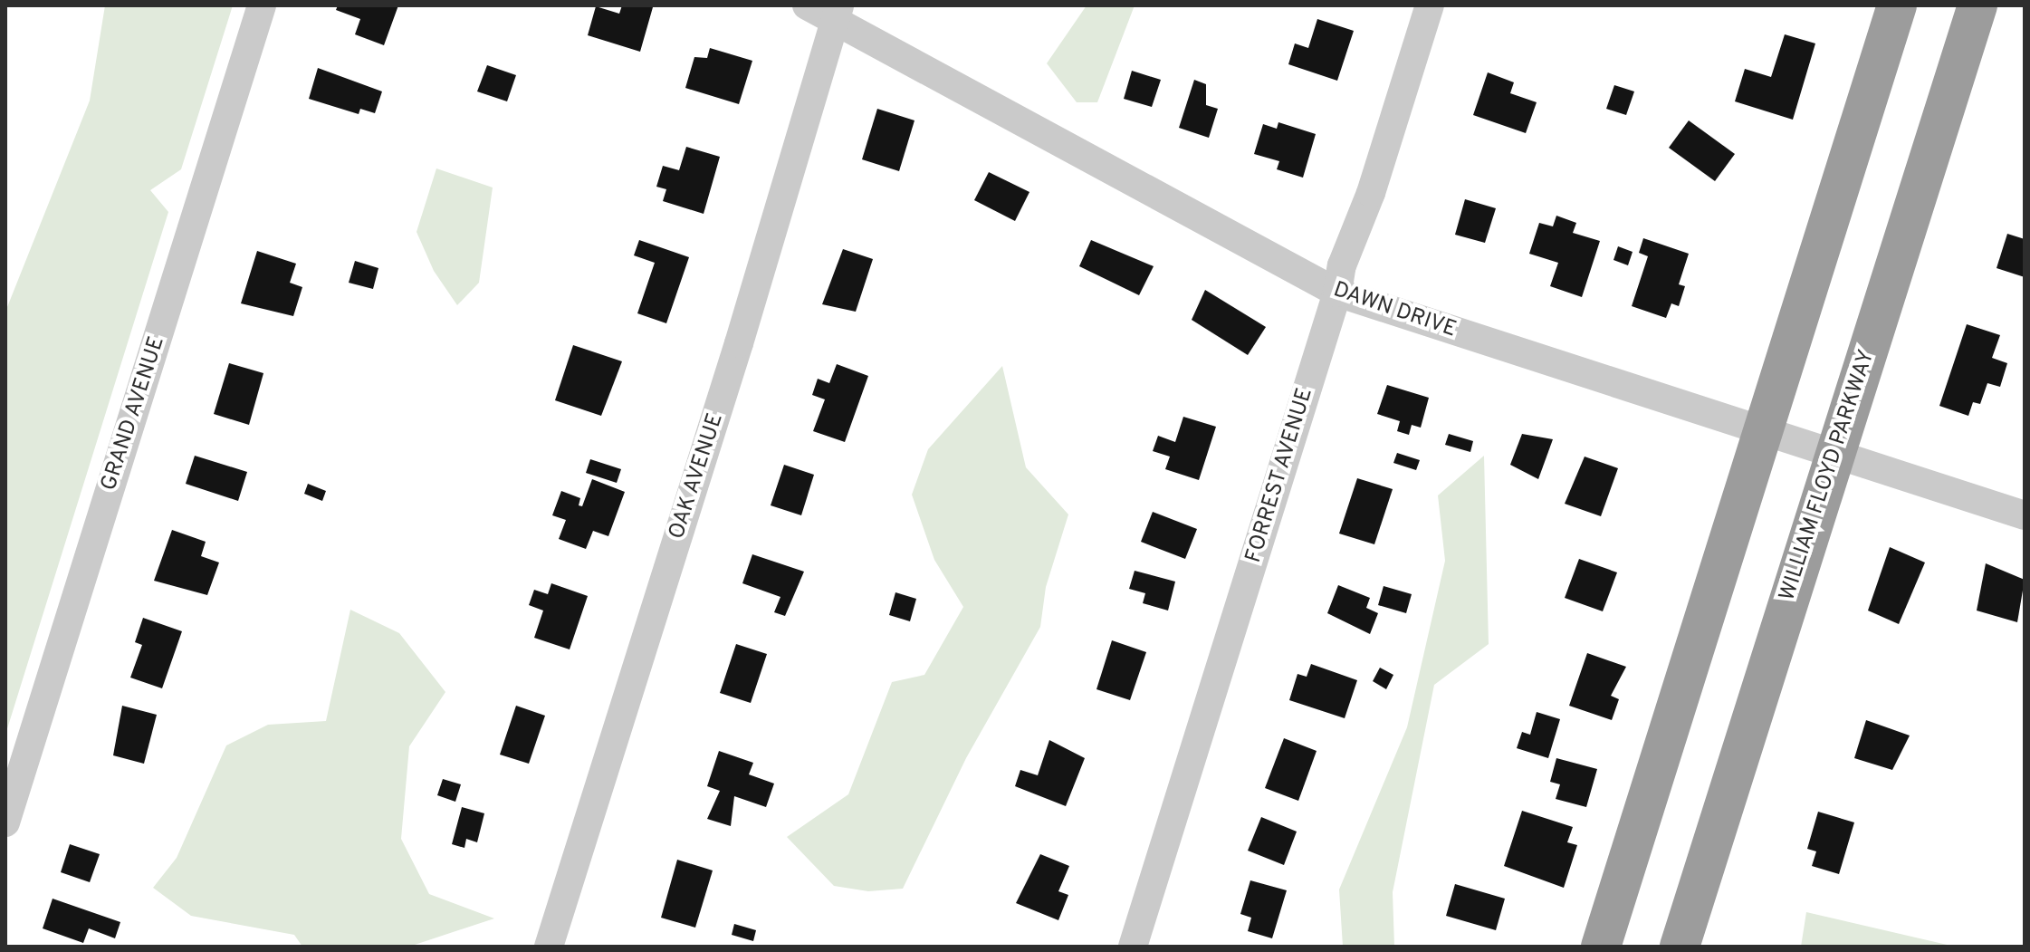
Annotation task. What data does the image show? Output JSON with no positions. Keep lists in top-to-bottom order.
{
  "streets": {
    "highway": ["WILLIAM FLOYD PARKWAY"],
    "street": [
      "DAWN DRIVE",
      "GRAND AVENUE",
      "FORREST AVENUE",
      "OAK AVENUE"
    ]
  },
  "crossings": [
    ["DAWN DRIVE", "FORREST AVENUE"],
    ["DAWN DRIVE", "WILLIAM FLOYD PARKWAY"],
    ["DAWN DRIVE", "OAK AVENUE"]
  ]
}
